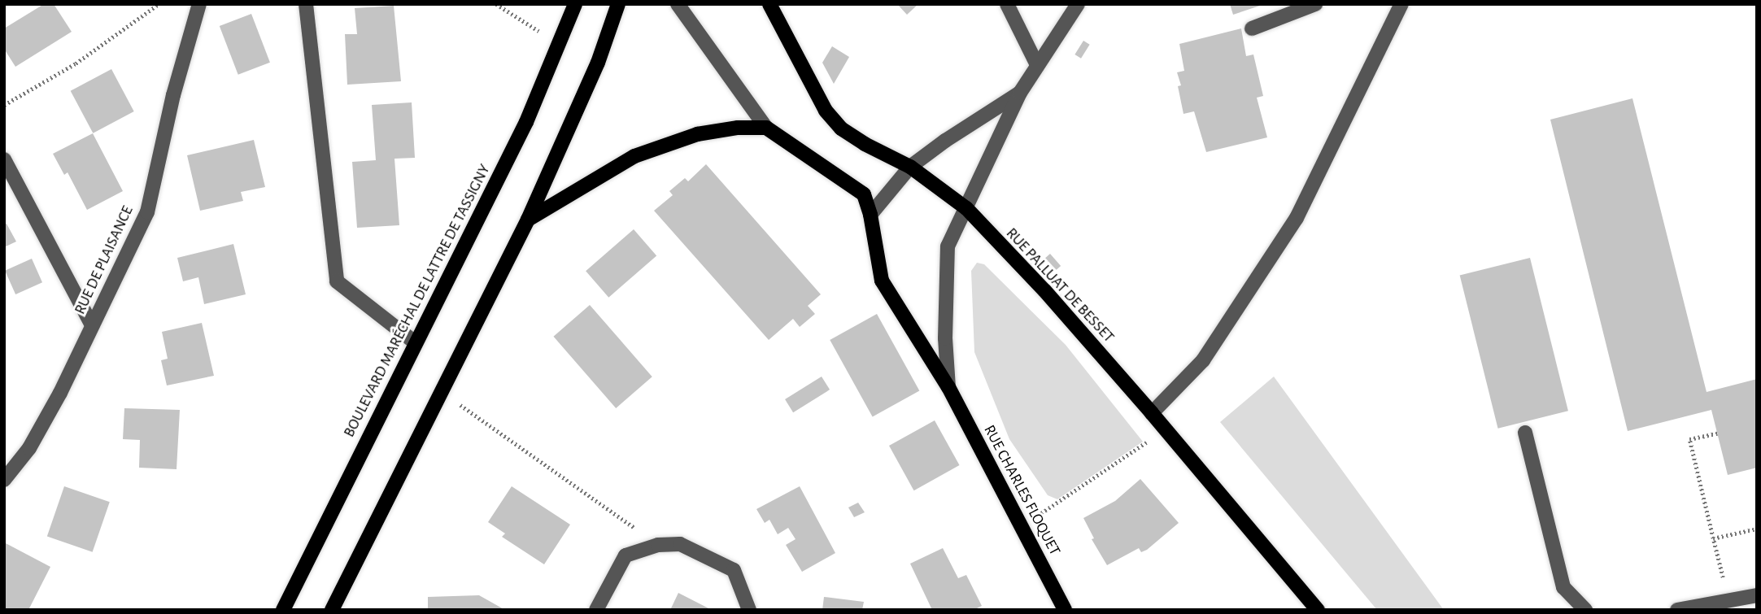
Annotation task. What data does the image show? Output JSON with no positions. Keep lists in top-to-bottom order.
{
  "streets": {
    "main road": ["RUE PALLUAT DE BESSET", "BOULEVARD MARÉCHAL DE LATTRE DE TASSIGNY", "RUE CHARLES FLOQUET"],
    "street": ["RUE DE PLAISANCE"]
  },
  "crossings": [
    ["RUE PALLUAT DE BESSET", "RUE CHARLES FLOQUET"]
  ]
}
